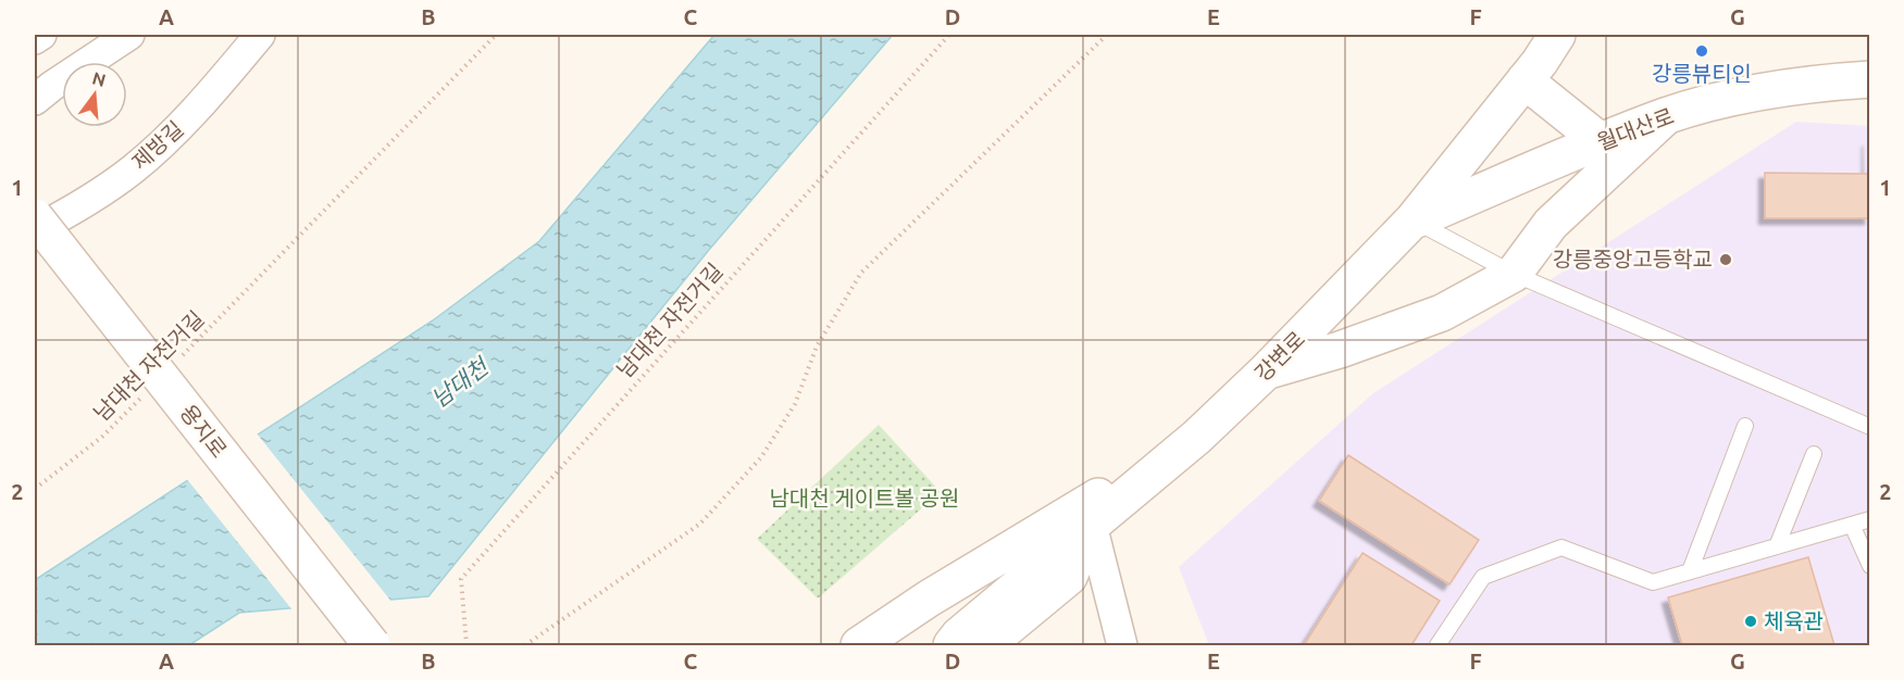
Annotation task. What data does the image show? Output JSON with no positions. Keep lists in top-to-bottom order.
{
  "streets": {
    "street": [
      "월대산로",
      "제방길",
      "강변로",
      "용지로"
    ],
    "path": ["남대천 자전거길"]
  },
  "crossings": [
    ["월대산로", "강변로"]
  ],
  "water": ["남대천"],
  "parks": ["남대천 게이트볼 공원"],
  "places": ["강릉뷰티인", "강릉중앙고등학교", "체육관"],
  "north": "top",
  "grid": {
    "columns": [
      "A",
      "B",
      "C",
      "D",
      "E",
      "F",
      "G"
    ],
    "rows": ["1", "2"]
  }
}
